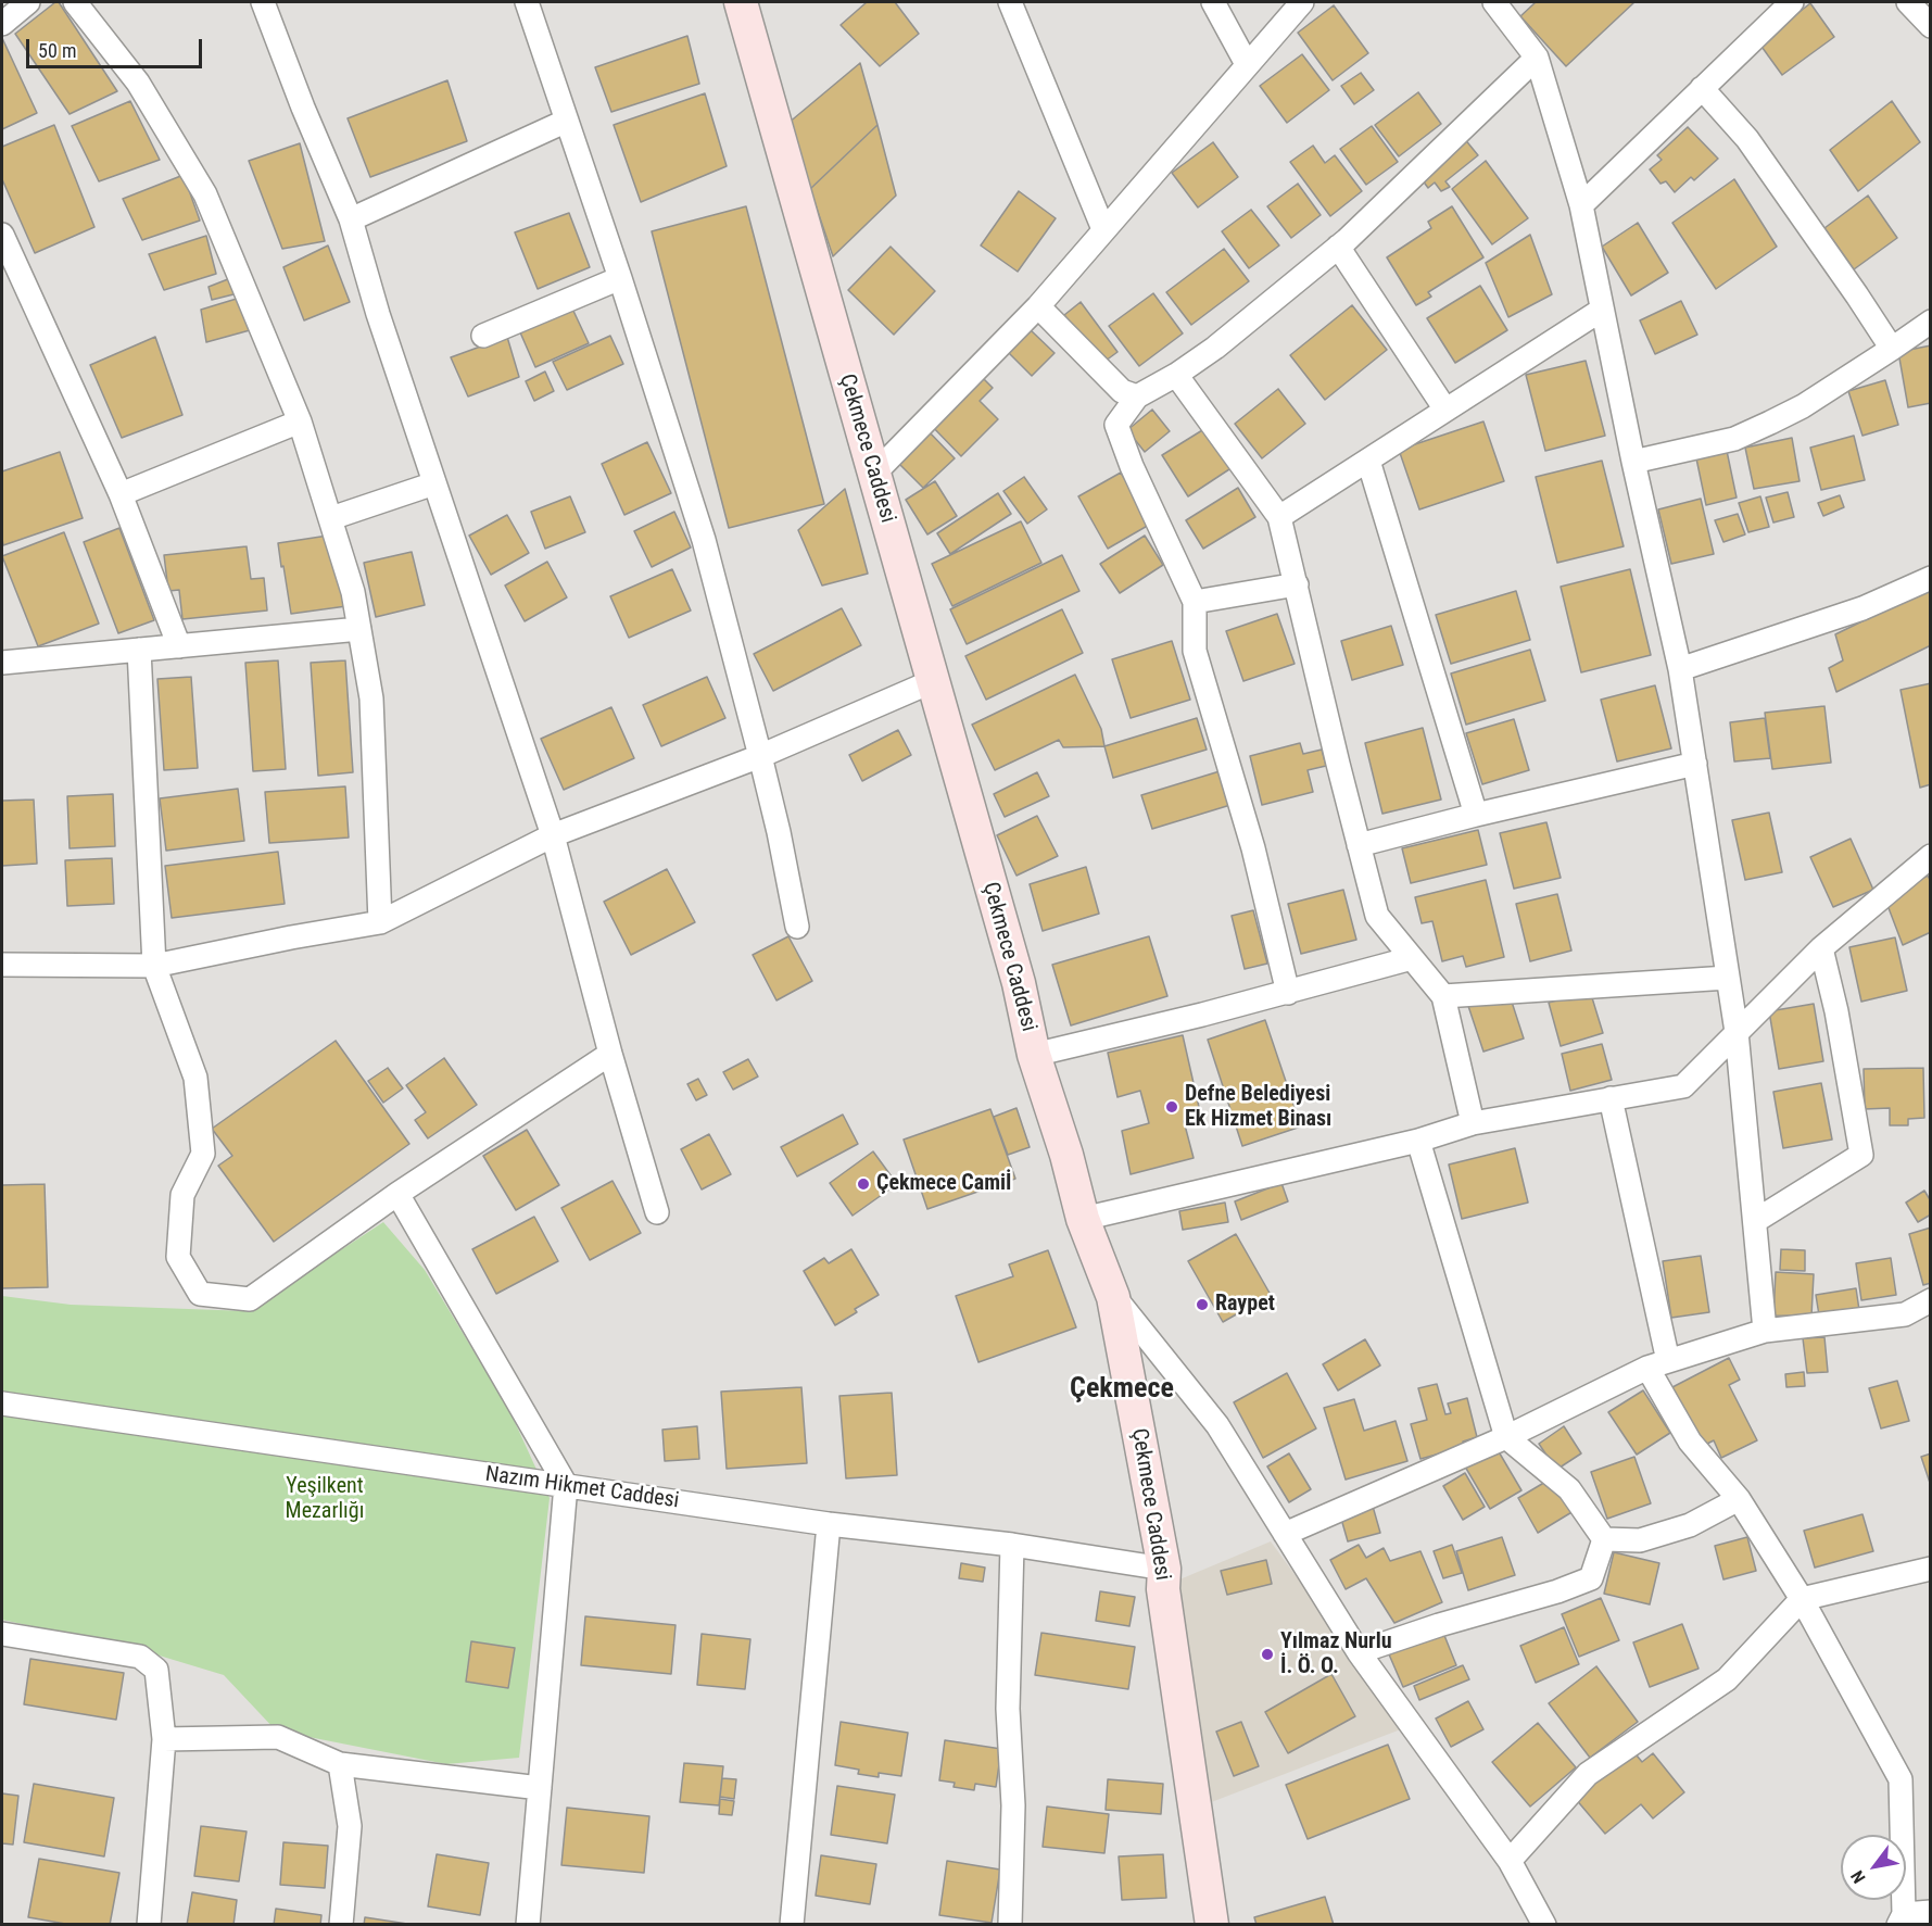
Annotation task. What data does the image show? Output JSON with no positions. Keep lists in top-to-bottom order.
{
  "streets": {
    "main road": ["Çekmece Caddesi"],
    "street": ["Nazım Hikmet Caddesi"]
  },
  "crossings": [
    ["Çekmece Caddesi", "Nazım Hikmet Caddesi"]
  ],
  "districts": ["Çekmece"],
  "parks": ["Yeşilkent Mezarlığı"],
  "places": [
    "Defne Belediyesi Ek Hizmet Binası",
    "Çekmece Camiİ",
    "Raypet",
    "Yılmaz Nurlu İ. Ö. O."
  ],
  "scale_bar": "50 m",
  "north": "bottom left"
}
